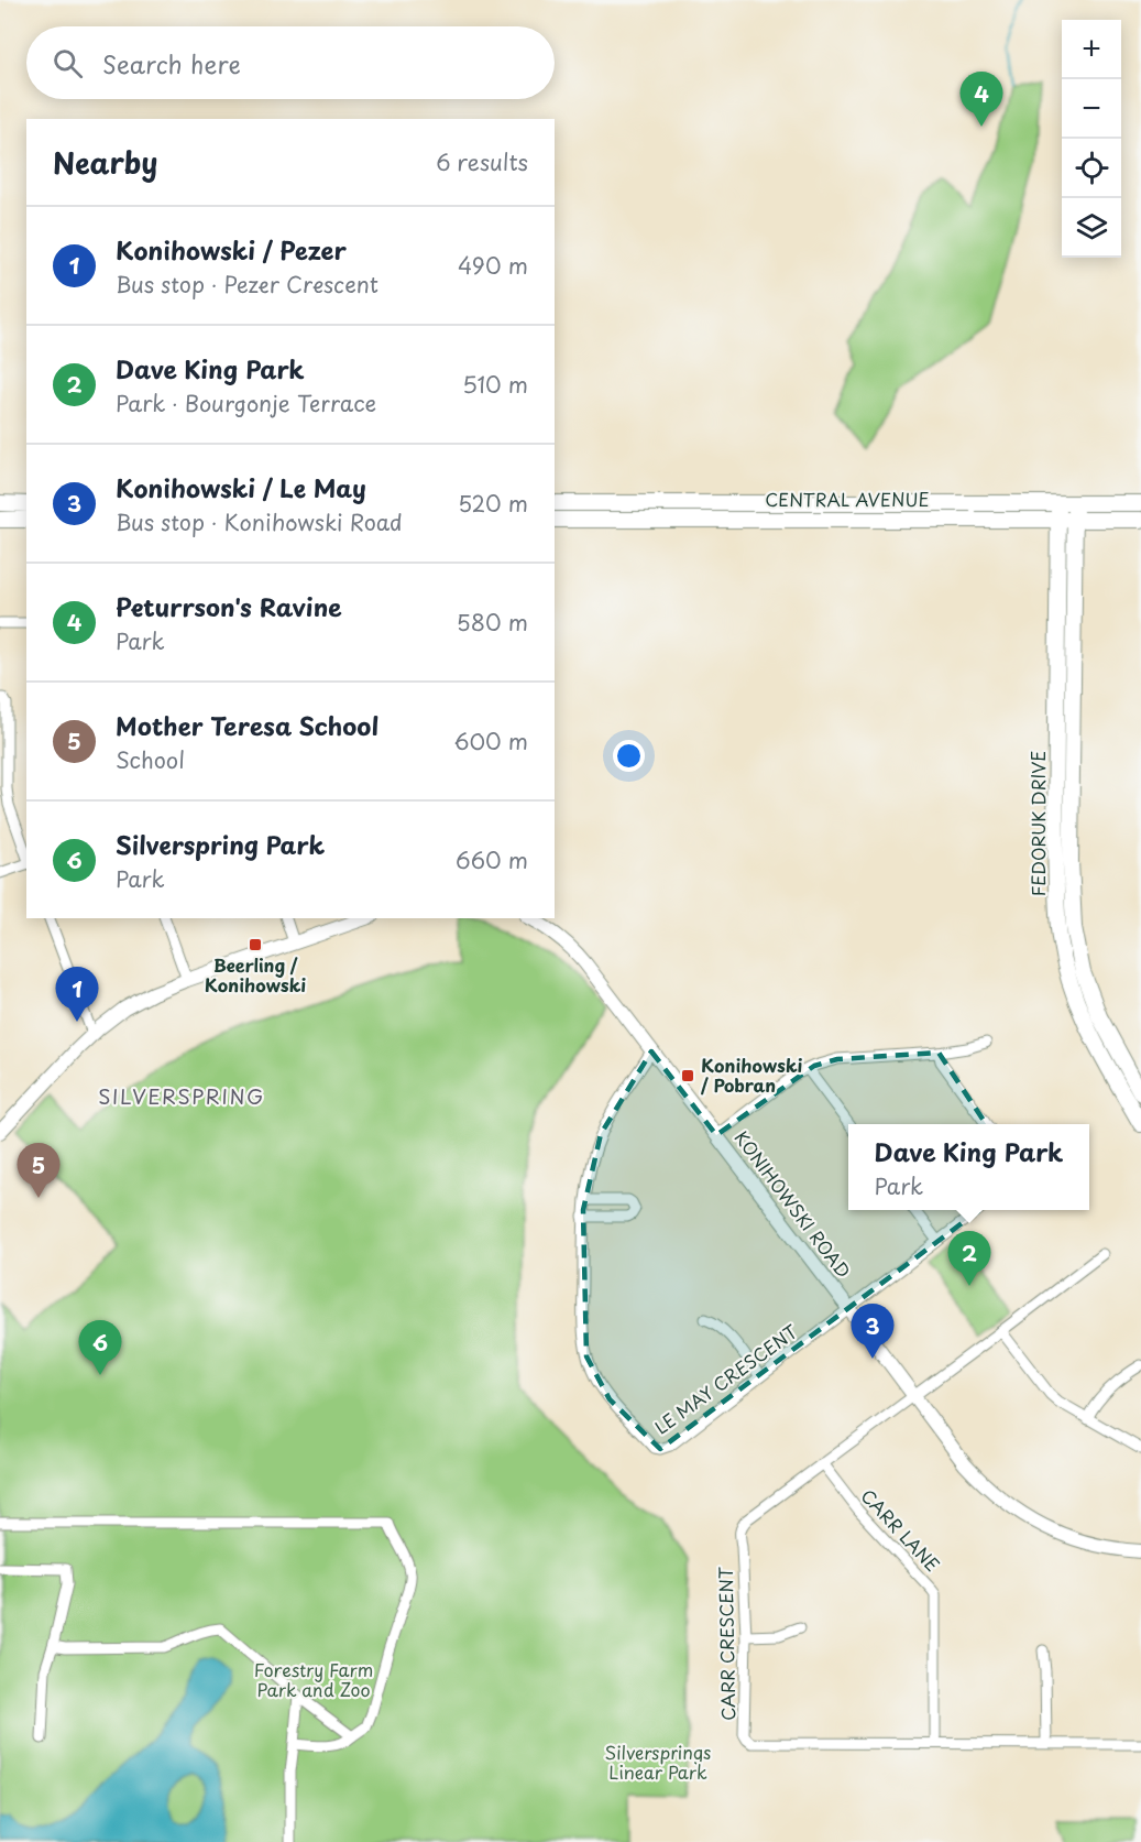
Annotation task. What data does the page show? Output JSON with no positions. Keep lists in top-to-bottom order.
{
  "streets": {
    "main road": ["CENTRAL AVENUE", "FEDORUK DRIVE"],
    "street": [
      "KONIHOWSKI ROAD",
      "LE MAY CRESCENT",
      "CARR LANE",
      "CARR CRESCENT"
    ]
  },
  "crossings": [
    ["CENTRAL AVENUE", "FEDORUK DRIVE"],
    ["KONIHOWSKI ROAD", "LE MAY CRESCENT"],
    ["KONIHOWSKI ROAD", "CARR CRESCENT"],
    ["CARR LANE", "CARR CRESCENT"]
  ],
  "districts": ["SILVERSPRING"],
  "parks": ["Forestry Farm Park and Zoo", "Silversprings Linear Park"],
  "places": {
    "transit": ["Beerling / Konihowski", "Konihowski / Pobran"]
  },
  "page": {
    "map_buttons": ["+", "−"],
    "search": "Search here",
    "pins": [
      "4",
      "1",
      "5",
      "2",
      "3",
      "6"
    ],
    "heading": ["Nearby", "6 results"],
    "list": [
      {
        "mark": "1",
        "name": "Konihowski / Pezer",
        "note": "Bus stop · Pezer Crescent",
        "value": "490 m"
      },
      {
        "mark": "2",
        "name": "Dave King Park",
        "note": "Park · Bourgonje Terrace",
        "value": "510 m"
      },
      {
        "mark": "3",
        "name": "Konihowski / Le May",
        "note": "Bus stop · Konihowski Road",
        "value": "520 m"
      },
      {
        "mark": "4",
        "name": "Peturrson's Ravine",
        "note": "Park",
        "value": "580 m"
      },
      {
        "mark": "5",
        "name": "Mother Teresa School",
        "note": "School",
        "value": "600 m"
      },
      {
        "mark": "6",
        "name": "Silverspring Park",
        "note": "Park",
        "value": "660 m"
      }
    ],
    "popup": ["Dave King Park", "Park"]
  }
}
